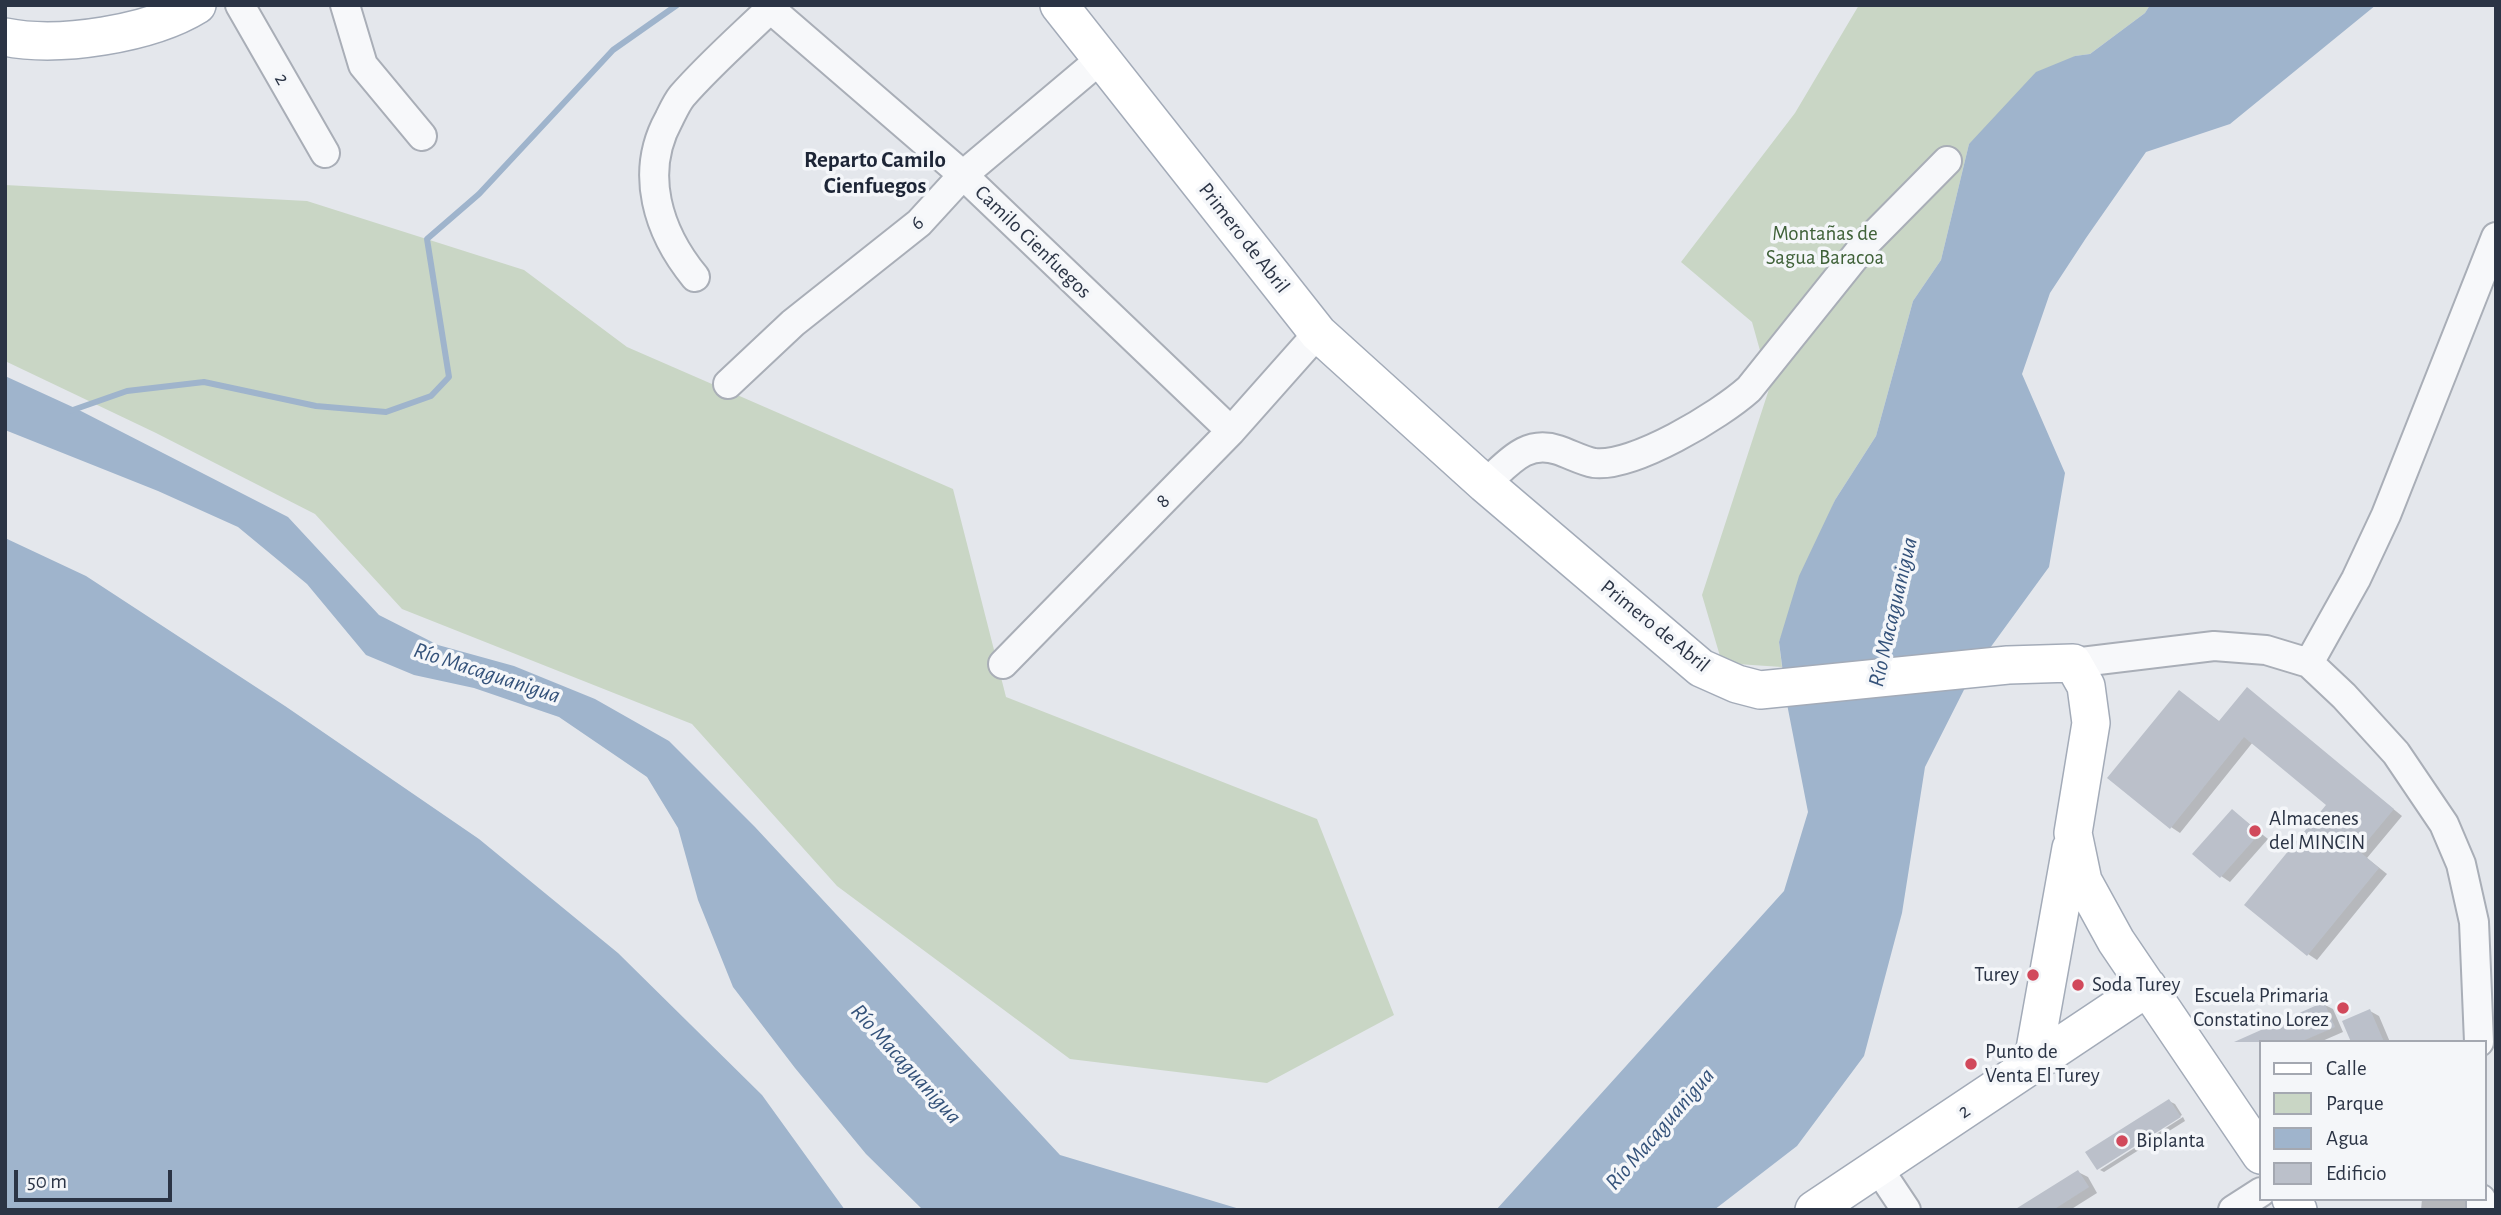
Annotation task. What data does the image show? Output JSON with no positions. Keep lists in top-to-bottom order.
{
  "streets": {
    "main road": ["2", "Primero de Abril"],
    "street": ["6", "Camilo Cienfuegos", "8"]
  },
  "crossings": [
    ["6", "Primero de Abril"],
    ["6", "Camilo Cienfuegos"],
    ["Primero de Abril", "8"],
    ["Camilo Cienfuegos", "8"]
  ],
  "districts": ["Reparto Camilo Cienfuegos"],
  "water": ["Río Macaguanigua"],
  "parks": ["Montañas de Sagua Baracoa"],
  "places": [
    "Almacenes del MINCIN",
    "Turey",
    "Soda Turey",
    "Escuela Primaria Constatino Lorez",
    "Punto de Venta El Turey",
    "Biplanta"
  ],
  "legend": [
    "Calle",
    "Parque",
    "Agua",
    "Edificio"
  ],
  "scale_bar": "50 m"
}
